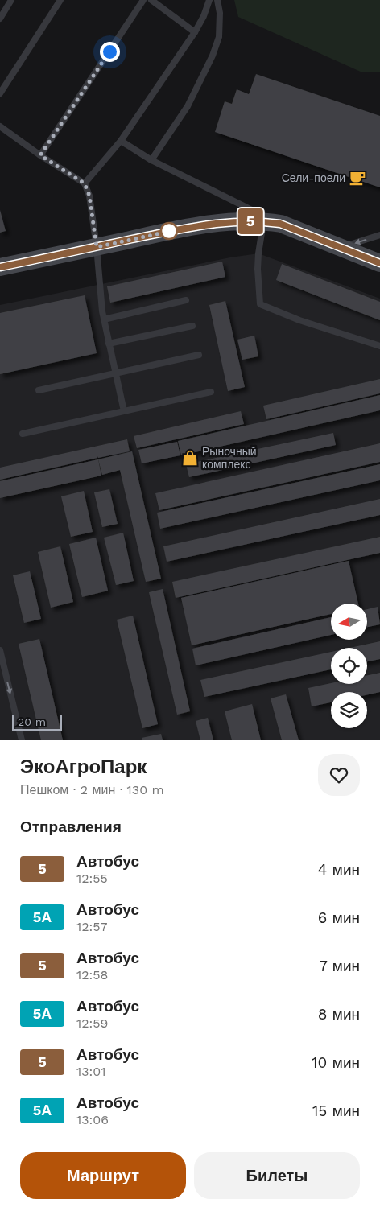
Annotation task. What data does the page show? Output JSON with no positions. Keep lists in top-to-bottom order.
{
  "places": {
    "cafe": ["Сели-поели"],
    "shop": ["Рыночный комплекс"]
  },
  "lines": ["bus line 5"],
  "scale_bar": "20 m",
  "north": "left",
  "page": {
    "on_map": "5",
    "scale": "20 m",
    "heading": [
      ["ЭкоАгроПарк", "Пешком · 2 мин · 130 m"],
      "Отправления"
    ],
    "list": [
      {
        "mark": "5",
        "name": "Автобус",
        "note": "12:55",
        "value": "4 мин"
      },
      {
        "mark": "5А",
        "name": "Автобус",
        "note": "12:57",
        "value": "6 мин"
      },
      {
        "mark": "5",
        "name": "Автобус",
        "note": "12:58",
        "value": "7 мин"
      },
      {
        "mark": "5А",
        "name": "Автобус",
        "note": "12:59",
        "value": "8 мин"
      },
      {
        "mark": "5",
        "name": "Автобус",
        "note": "13:01",
        "value": "10 мин"
      },
      {
        "mark": "5А",
        "name": "Автобус",
        "note": "13:06",
        "value": "15 мин"
      }
    ],
    "buttons": ["Маршрут", "Билеты"]
  }
}
